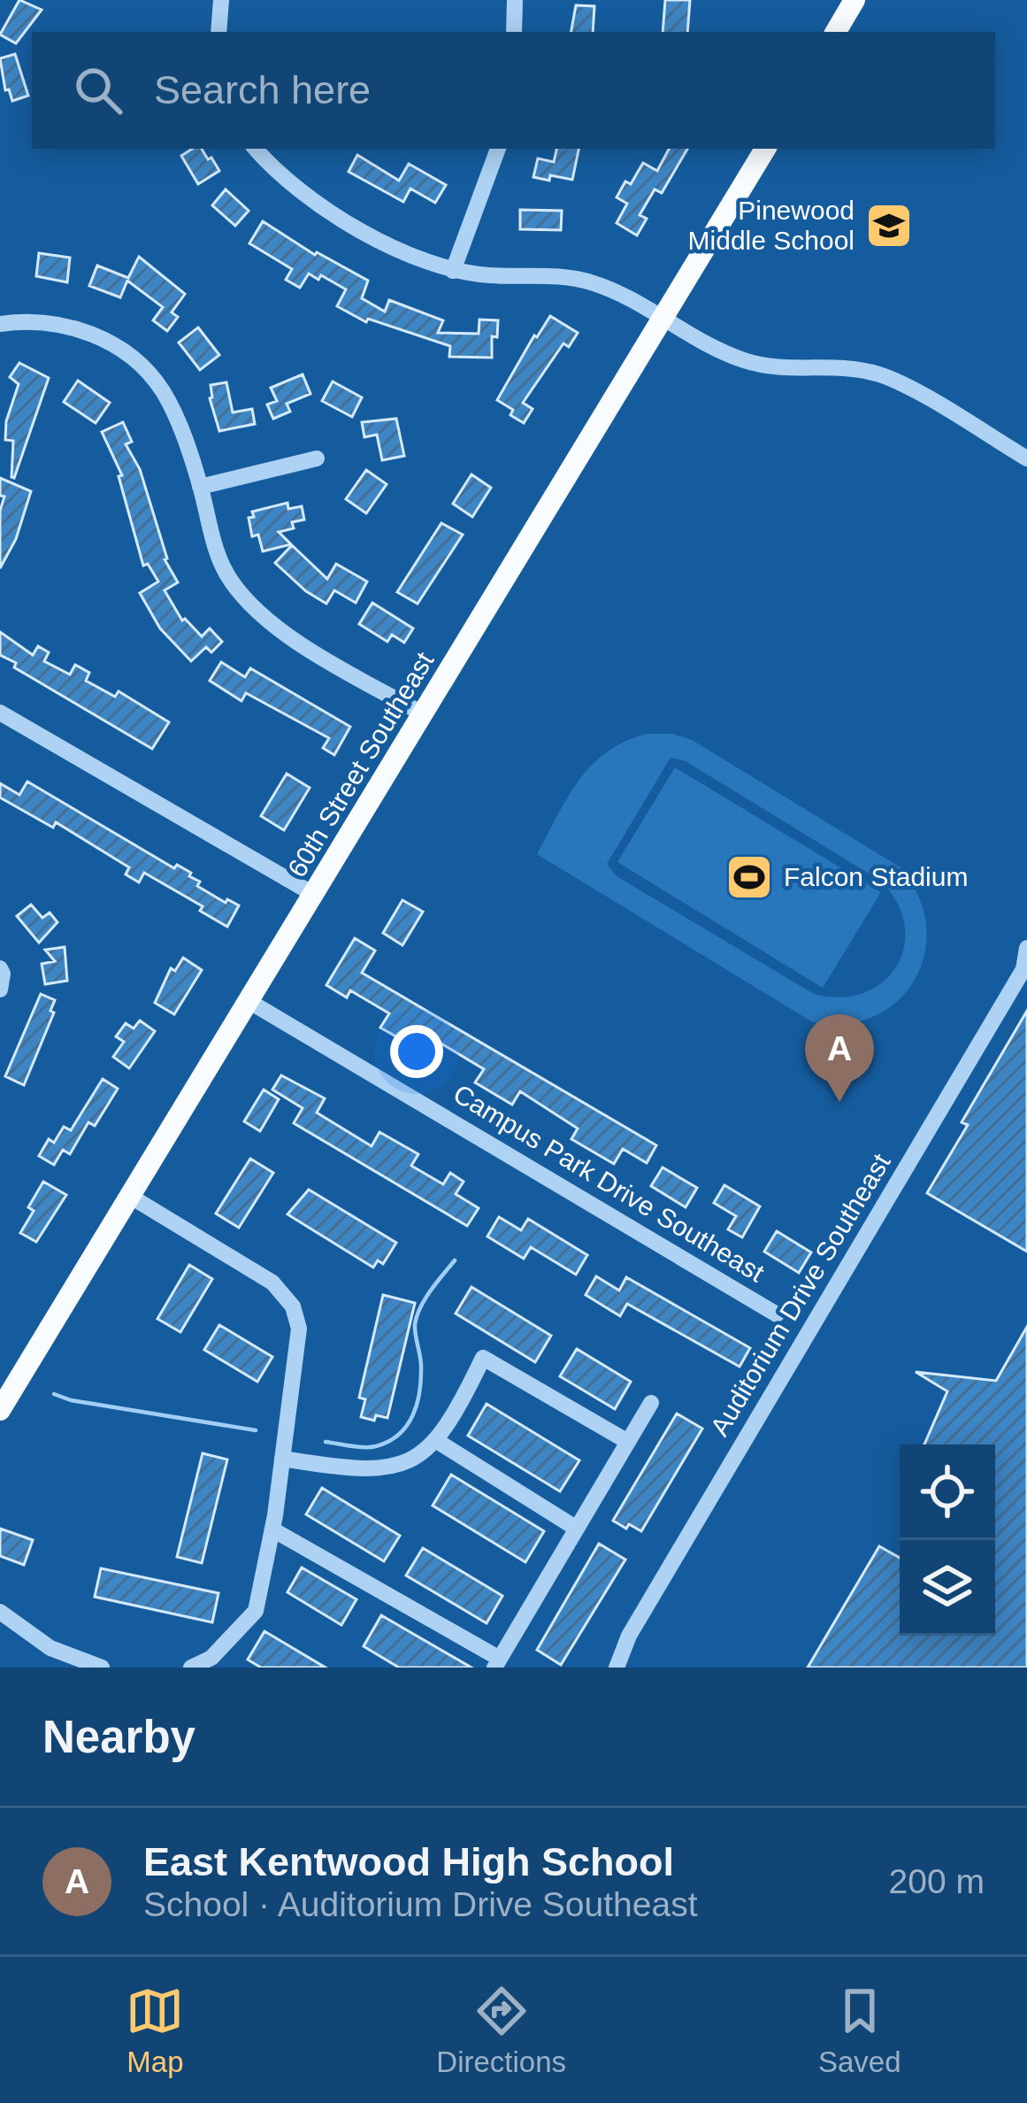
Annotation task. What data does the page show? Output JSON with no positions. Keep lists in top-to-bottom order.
{
  "streets": {
    "main road": ["60th Street Southeast"],
    "street": ["Campus Park Drive Southeast", "Auditorium Drive Southeast"]
  },
  "crossings": [
    ["60th Street Southeast", "Campus Park Drive Southeast"]
  ],
  "places": {
    "school or university": ["Pinewood Middle School"],
    "sports": ["Falcon Stadium"]
  },
  "page": {
    "search": "Search here",
    "pins": "A",
    "heading": "Nearby",
    "list": [
      {
        "mark": "A",
        "name": "East Kentwood High School",
        "note": "School · Auditorium Drive Southeast",
        "value": "200 m"
      }
    ],
    "nav": ["Map", "Directions", "Saved"]
  }
}
